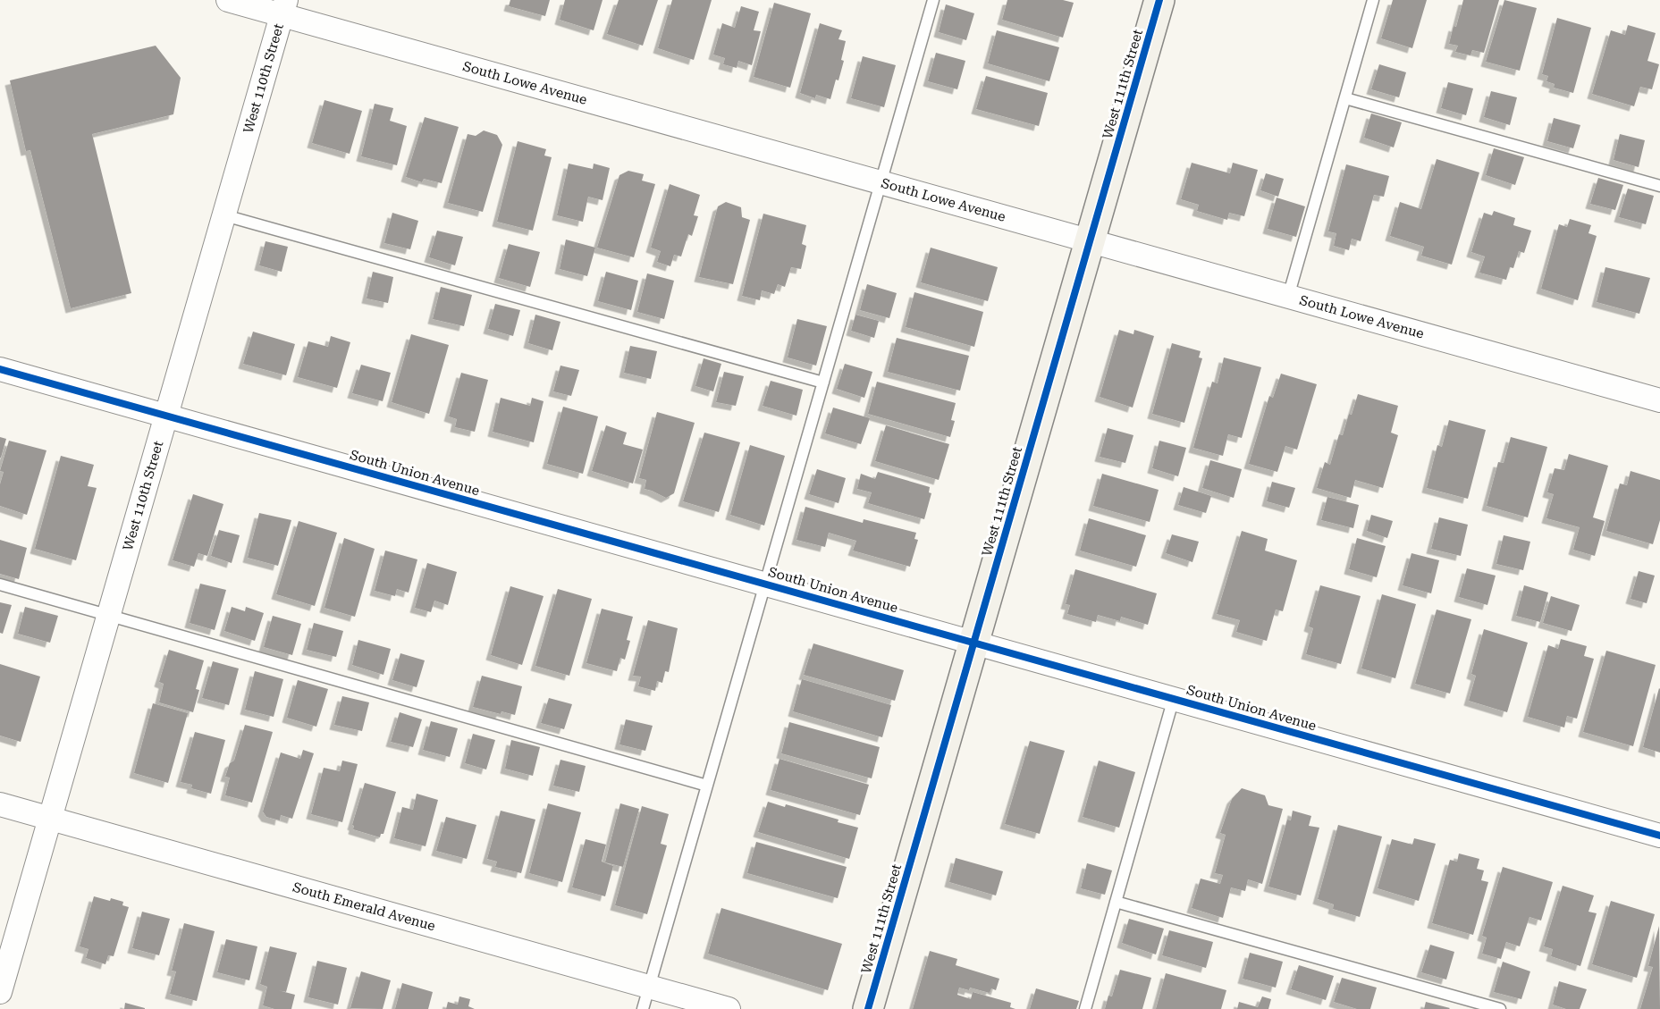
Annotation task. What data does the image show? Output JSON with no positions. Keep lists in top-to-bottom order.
{
  "streets": {
    "main road": ["West 111th Street"],
    "street": [
      "West 110th Street",
      "South Lowe Avenue",
      "South Union Avenue",
      "South Emerald Avenue"
    ]
  },
  "crossings": [
    ["West 110th Street", "South Lowe Avenue"],
    ["West 110th Street", "South Union Avenue"],
    ["West 110th Street", "South Emerald Avenue"],
    ["South Lowe Avenue", "West 111th Street"],
    ["West 111th Street", "South Union Avenue"]
  ]
}
